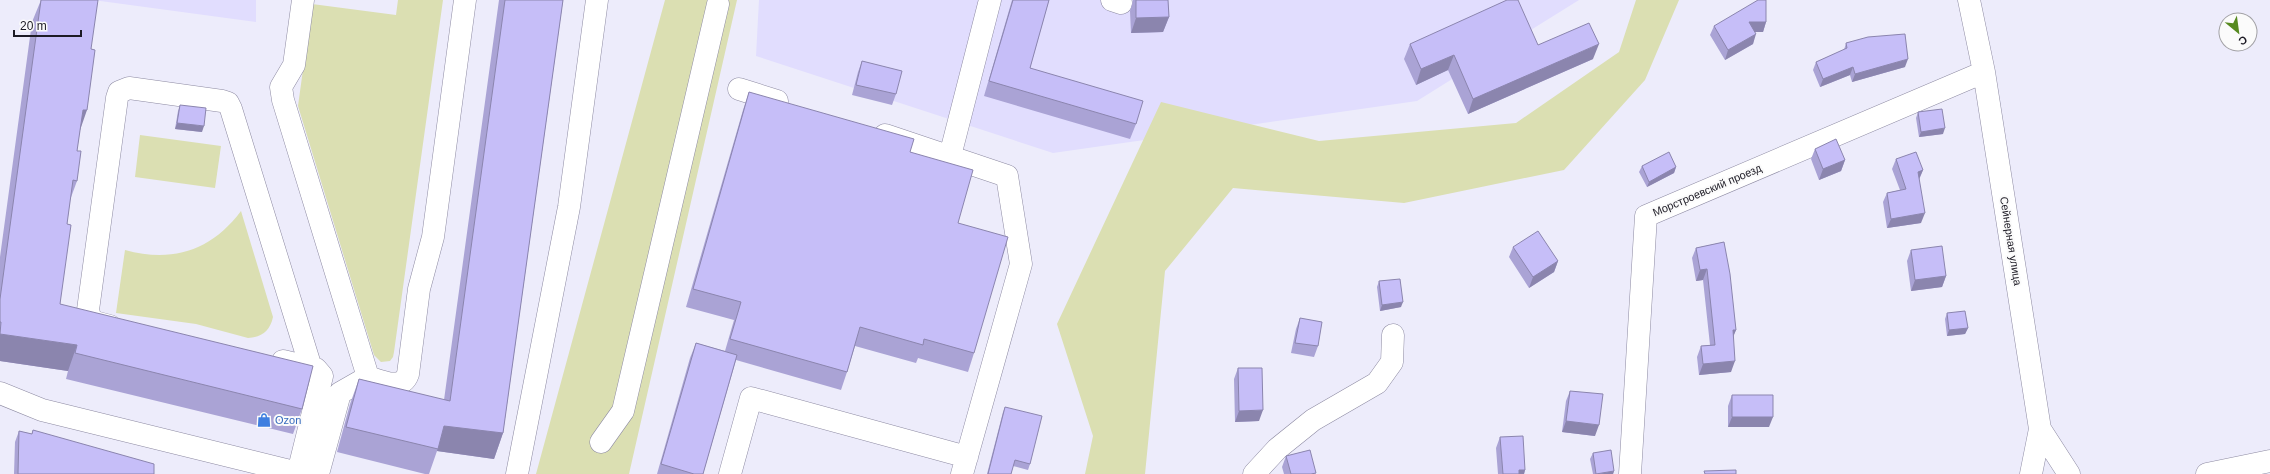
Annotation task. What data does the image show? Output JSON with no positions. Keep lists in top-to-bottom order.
{
  "streets": {
    "lane": ["Морстроевский проезд", "Сейнерная улица"]
  },
  "crossings": [
    ["Морстроевский проезд", "Сейнерная улица"]
  ],
  "places": {
    "shop": ["Ozon"]
  },
  "scale_bar": "20 m",
  "north": "bottom right"
}
